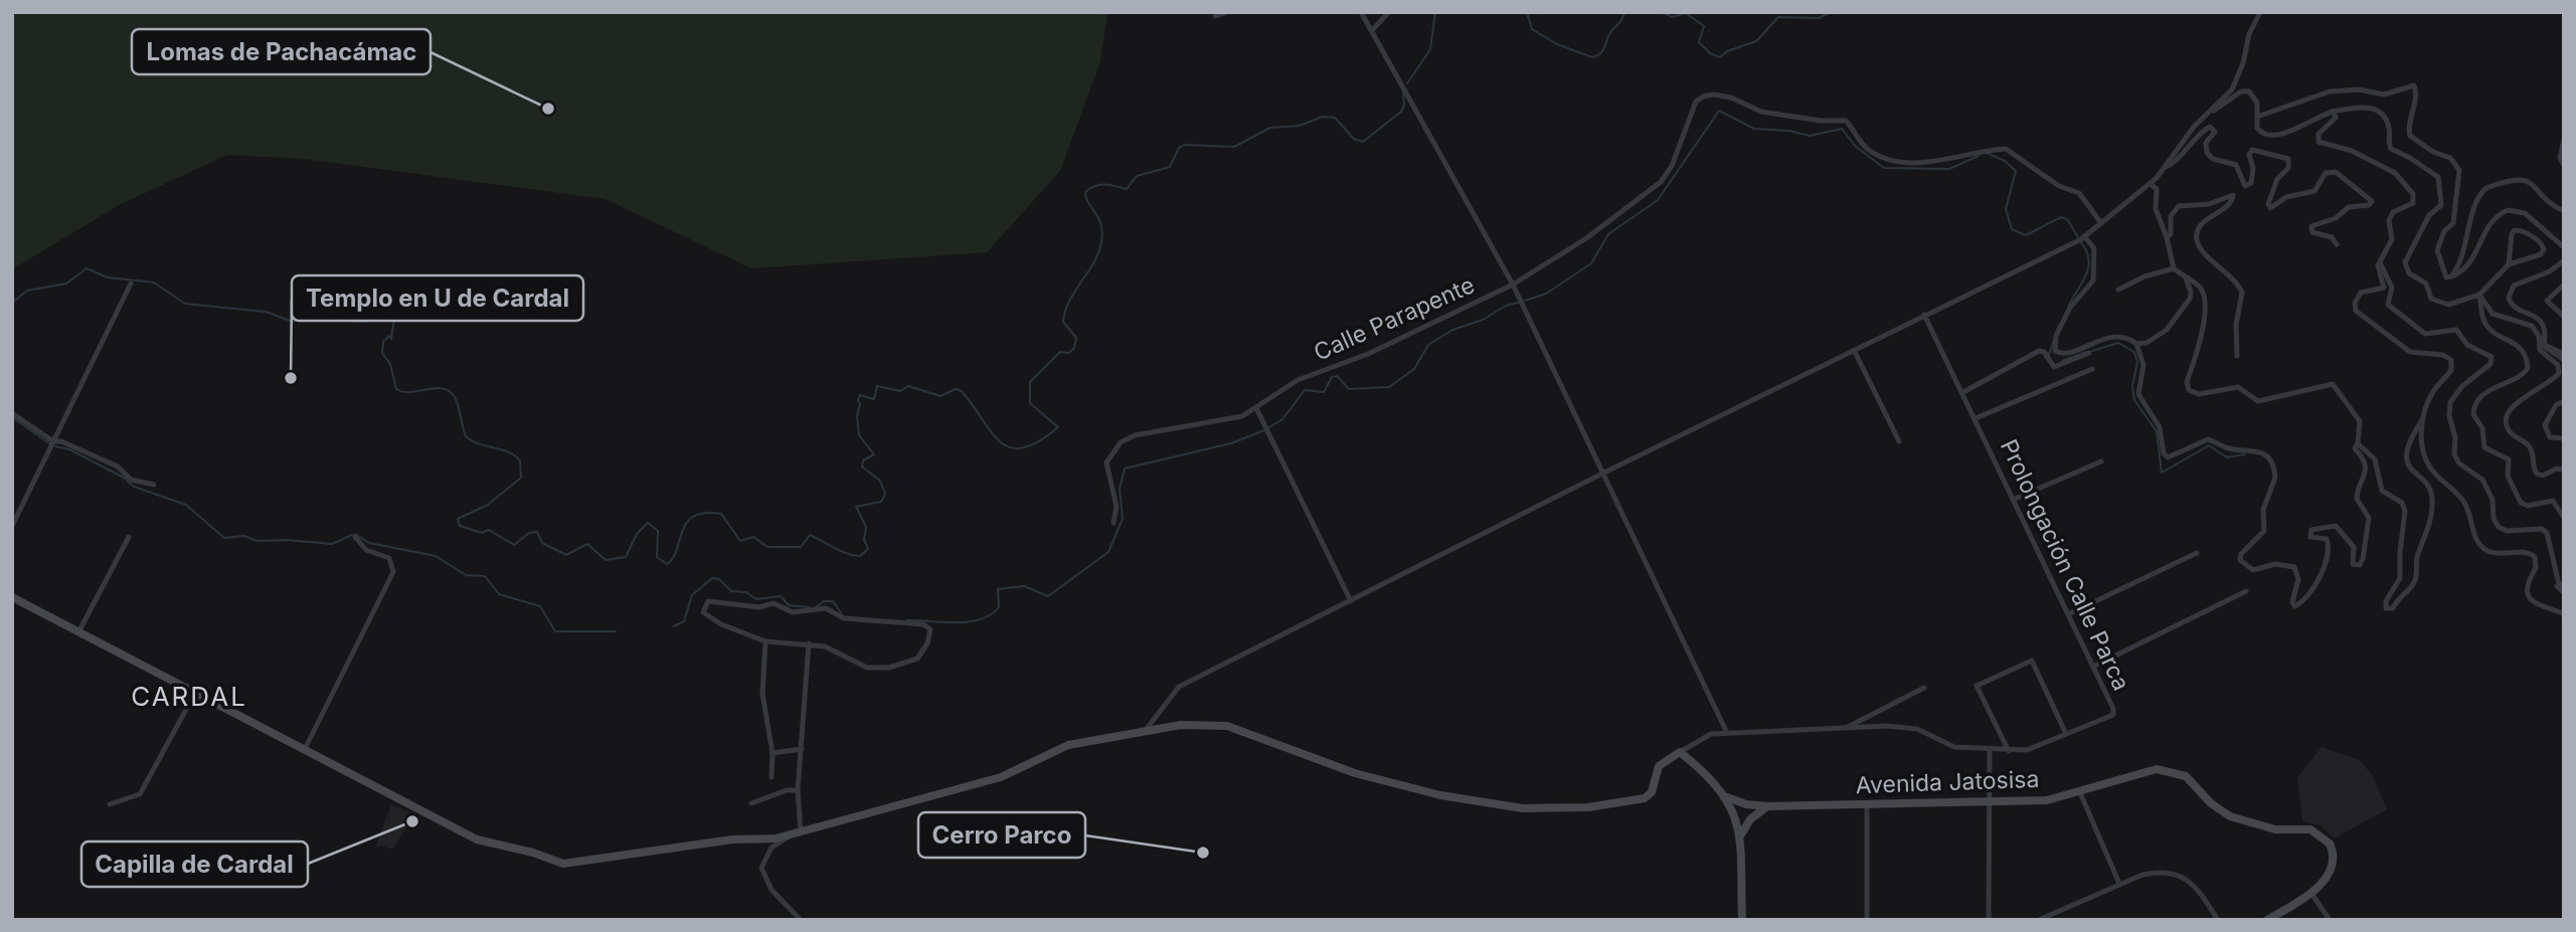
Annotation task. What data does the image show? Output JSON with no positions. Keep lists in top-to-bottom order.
{
  "streets": {
    "street": ["Calle Parapente", "Prolongación Calle Parca", "Avenida Jatosisa"]
  },
  "crossings": [
    ["Prolongación Calle Parca", "Avenida Jatosisa"]
  ],
  "districts": ["CARDAL"],
  "places": [
    "Lomas de Pachacámac",
    "Templo en U de Cardal",
    "Capilla de Cardal",
    "Cerro Parco"
  ]
}
